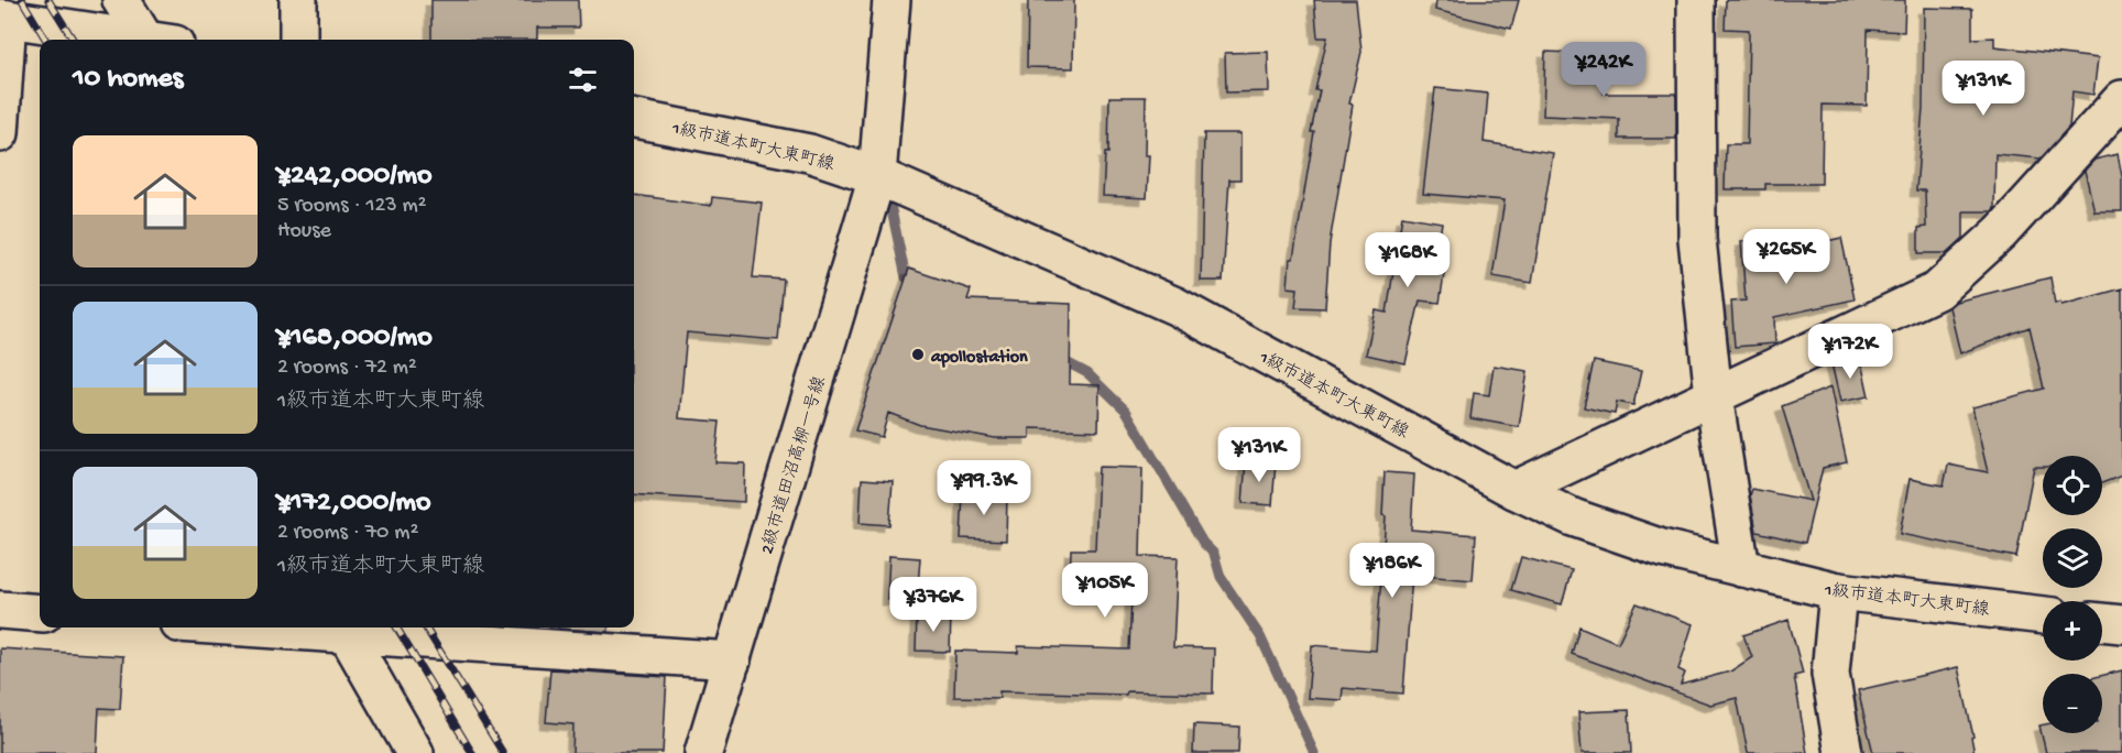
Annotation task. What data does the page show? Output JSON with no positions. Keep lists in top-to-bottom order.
{
  "streets": {
    "street": ["1級市道本町大東町線", "2級市道田沼高柳一号線"]
  },
  "crossings": [
    ["1級市道本町大東町線", "2級市道田沼高柳一号線"]
  ],
  "places": ["apollostation"],
  "page": {
    "heading": "10 homes",
    "price": [
      "¥242K",
      "¥131K",
      "¥265K",
      "¥168K",
      "¥172K",
      "¥131K",
      "¥99.3K",
      "¥186K",
      "¥105K",
      "¥376K"
    ],
    "list": [
      {
        "name": "¥242,000/mo",
        "note": "5 rooms · 123 m² · House"
      },
      {
        "name": "¥168,000/mo",
        "note": "2 rooms · 72 m² · 1級市道本町大東町線"
      },
      {
        "name": "¥172,000/mo",
        "note": "2 rooms · 70 m² · 1級市道本町大東町線"
      }
    ],
    "map_buttons": ["+", "−"]
  }
}
